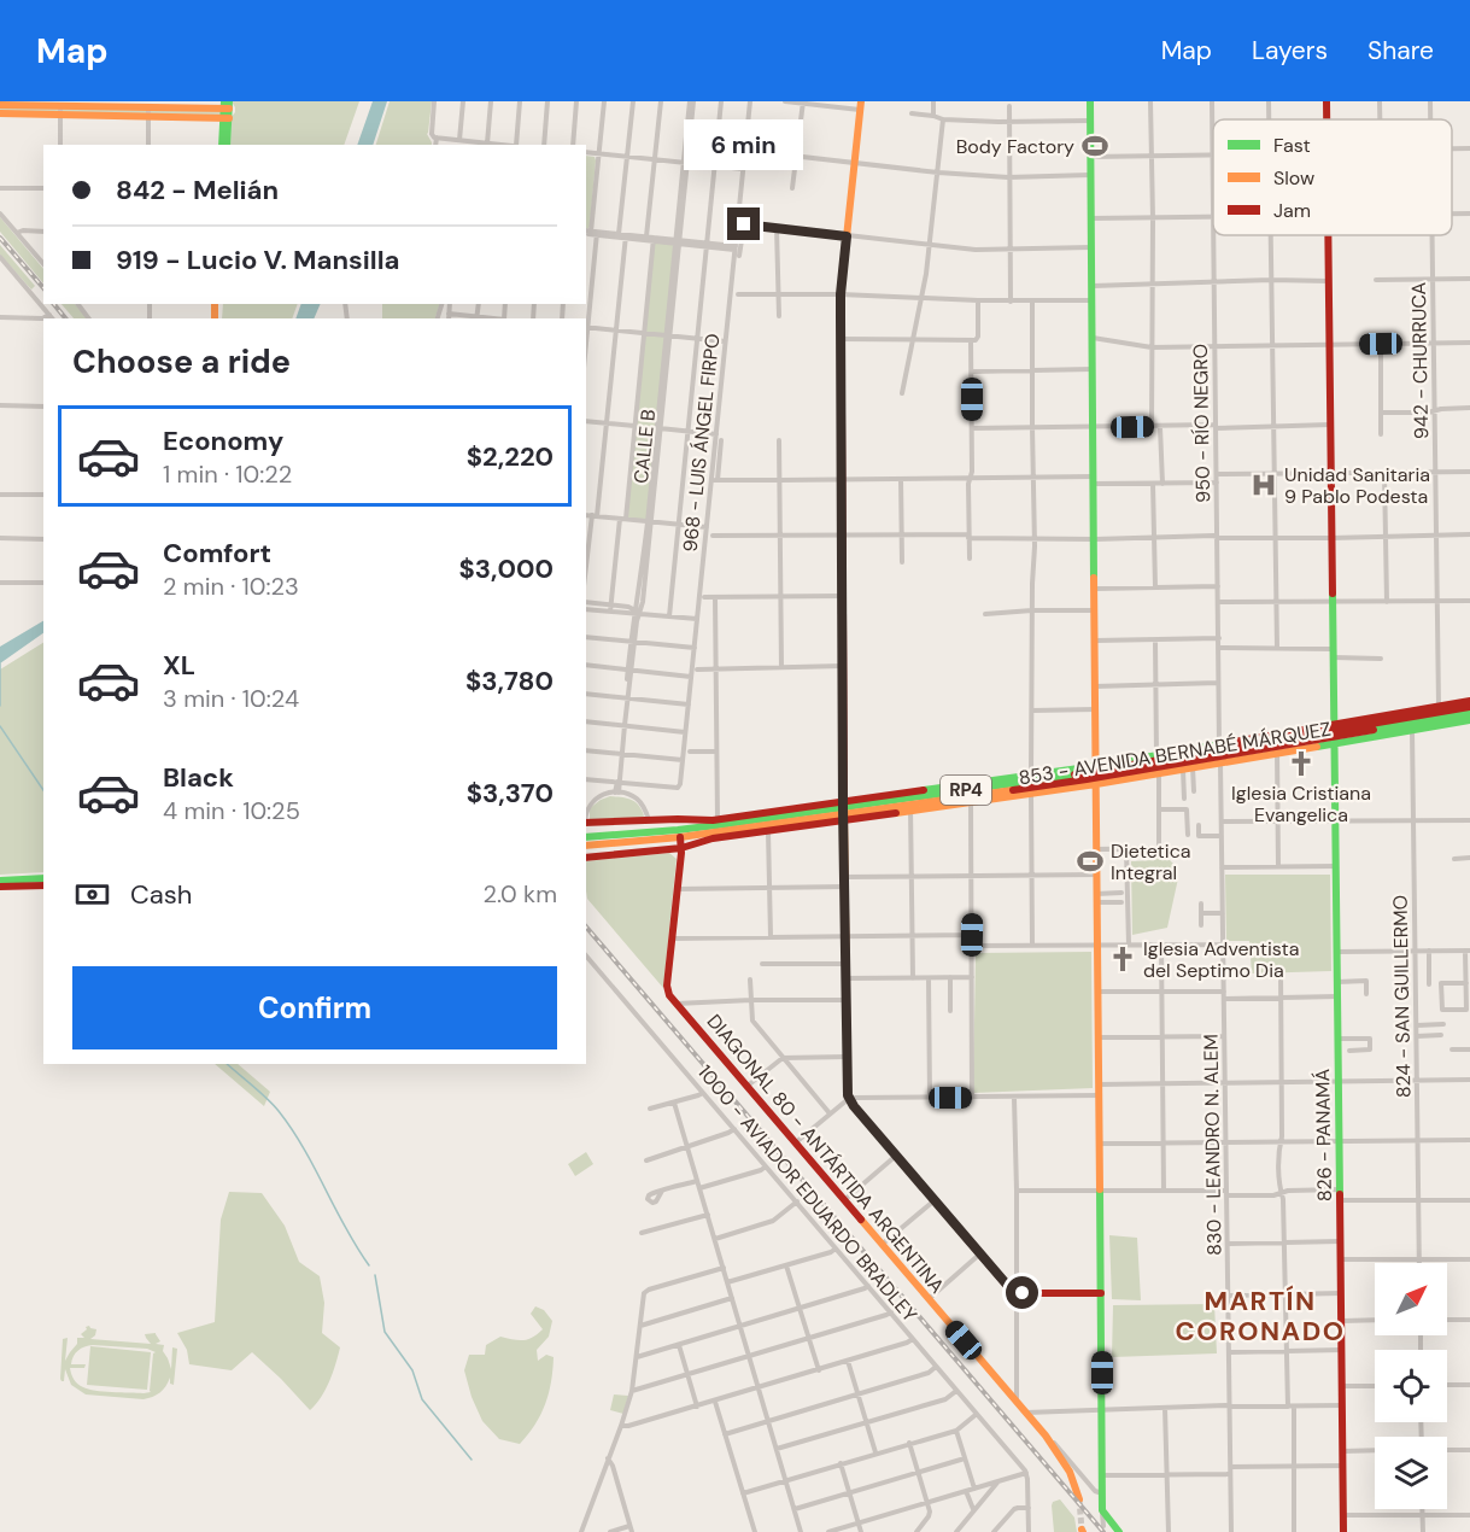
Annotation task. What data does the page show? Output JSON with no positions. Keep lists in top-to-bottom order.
{
  "streets": {
    "main road": [
      "853 - AVENIDA BERNABÉ MÁRQUEZ",
      "RP4",
      "826 - PANAMÁ",
      "DIAGONAL 80 - ANTÁRTIDA ARGENTINA"
    ],
    "street": [
      "942 - CHURRUCA",
      "950 - RÍO NEGRO",
      "968 - LUIS ÁNGEL FIRPO",
      "CALLE B",
      "824 - SAN GUILLERMO",
      "830 - LEANDRO N. ALEM",
      "1000 - AVIADOR EDUARDO BRADLEY"
    ]
  },
  "crossings": [
    ["942 - CHURRUCA", "853 - AVENIDA BERNABÉ MÁRQUEZ"],
    ["950 - RÍO NEGRO", "853 - AVENIDA BERNABÉ MÁRQUEZ"],
    ["968 - LUIS ÁNGEL FIRPO", "CALLE B"],
    ["853 - AVENIDA BERNABÉ MÁRQUEZ", "824 - SAN GUILLERMO"],
    ["853 - AVENIDA BERNABÉ MÁRQUEZ", "826 - PANAMÁ"],
    ["853 - AVENIDA BERNABÉ MÁRQUEZ", "830 - LEANDRO N. ALEM"]
  ],
  "districts": ["MARTÍN CORONADO"],
  "places": {
    "sports": ["Body Factory", "Dietetica Integral"],
    "hospital": ["Unidad Sanitaria 9 Pablo Podesta"],
    "church": ["Iglesia Cristiana Evangelica", "Iglesia Adventista del Septimo Dia"]
  },
  "legend": ["Fast", "Slow", "Jam"],
  "north": "top right",
  "page": {
    "header": "Map",
    "nav": ["Map", "Layers", "Share"],
    "bubble": "6 min",
    "banner": ["842 - Melián", "919 - Lucio V. Mansilla"],
    "heading": "Choose a ride",
    "list": [
      {
        "name": "Economy",
        "note": "1 min · 10:22",
        "value": "$2,220"
      },
      {
        "name": "Comfort",
        "note": "2 min · 10:23",
        "value": "$3,000"
      },
      {
        "name": "XL",
        "note": "3 min · 10:24",
        "value": "$3,780"
      },
      {
        "name": "Black",
        "note": "4 min · 10:25",
        "value": "$3,370"
      }
    ],
    "pay": ["Cash", "2.0 km"],
    "buttons": "Confirm"
  }
}
